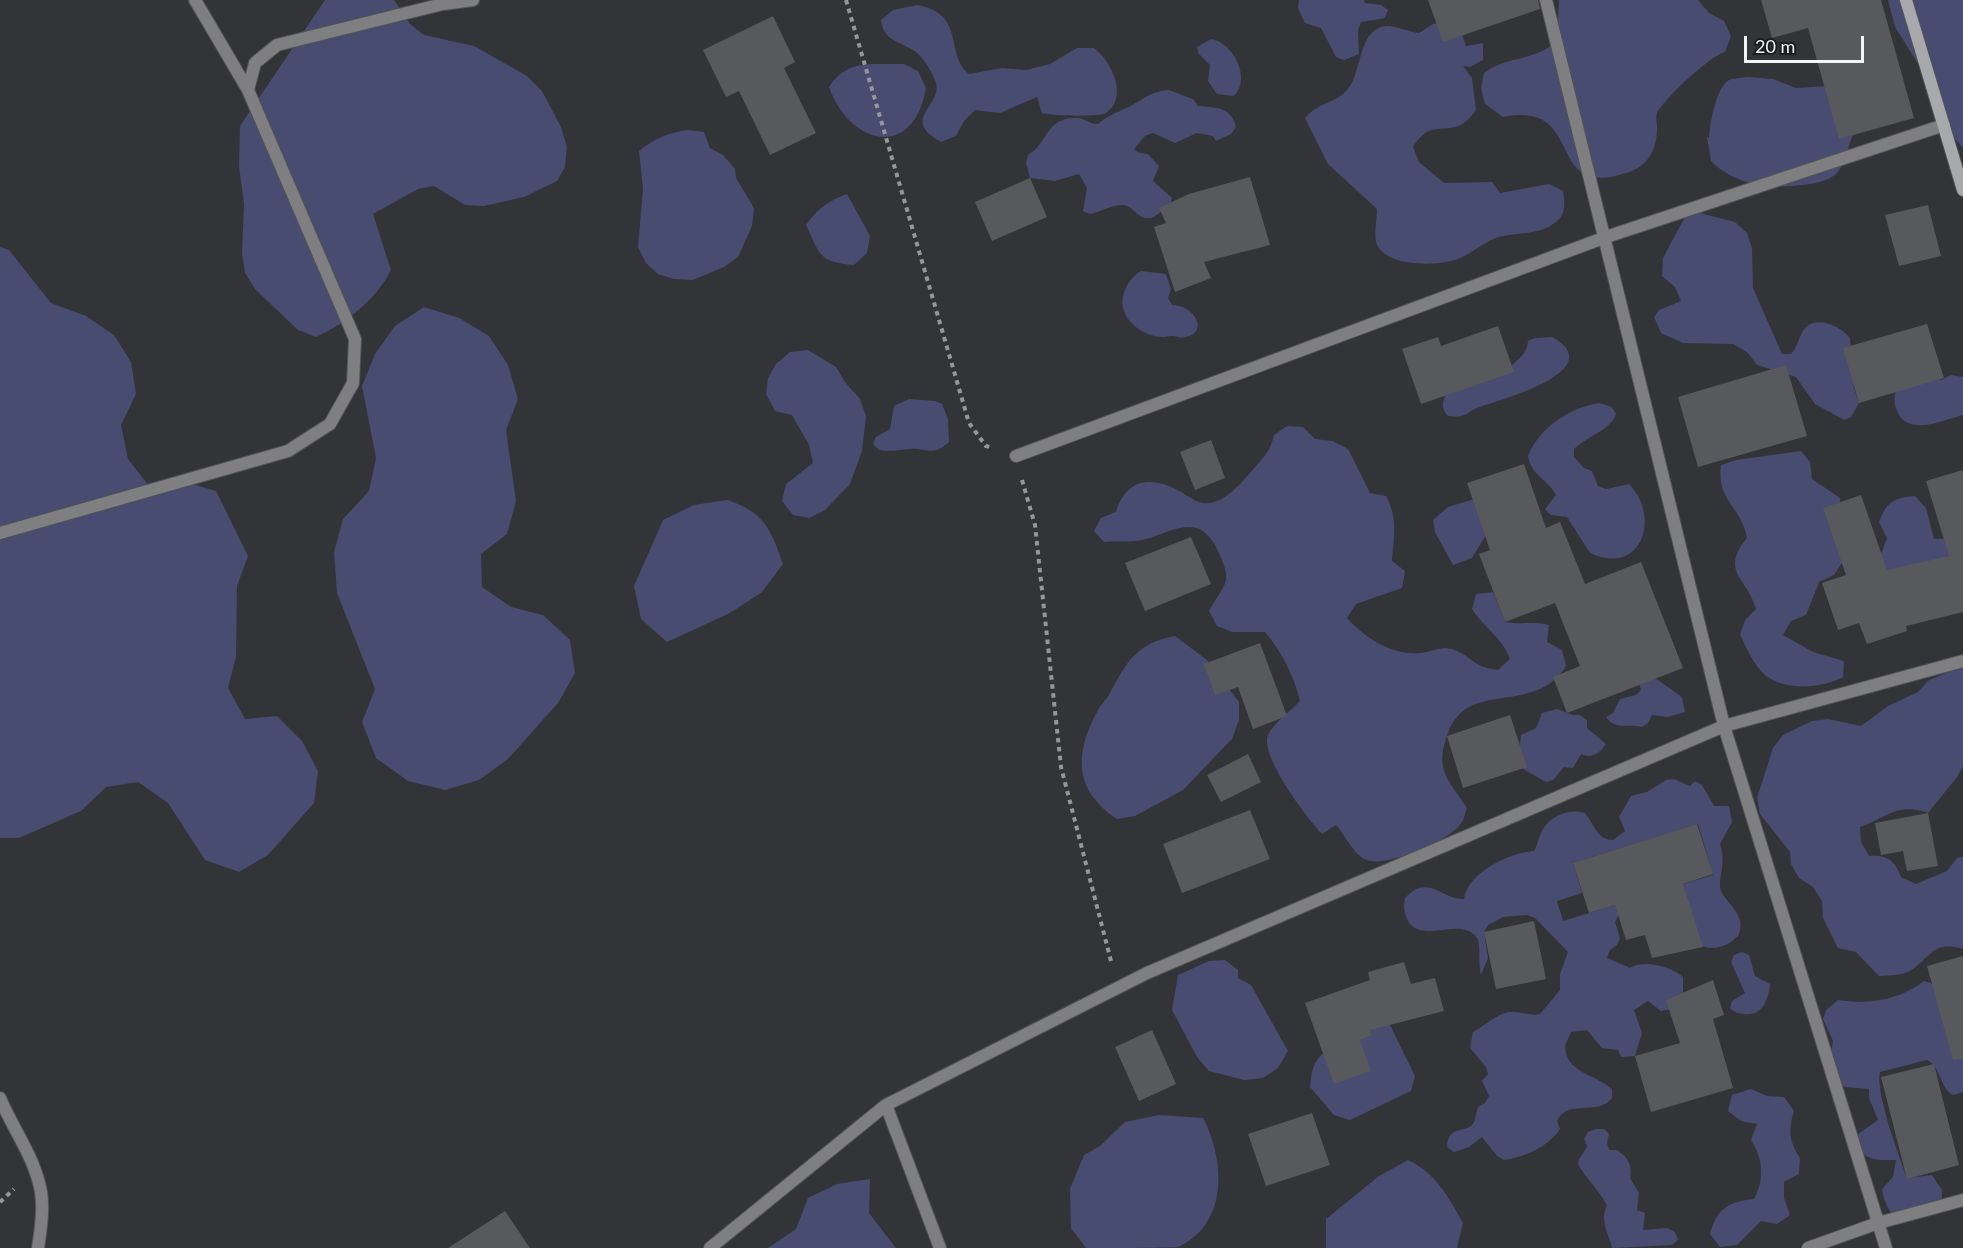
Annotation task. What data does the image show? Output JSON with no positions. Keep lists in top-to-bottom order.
{
  "scale_bar": "20 m"
}
